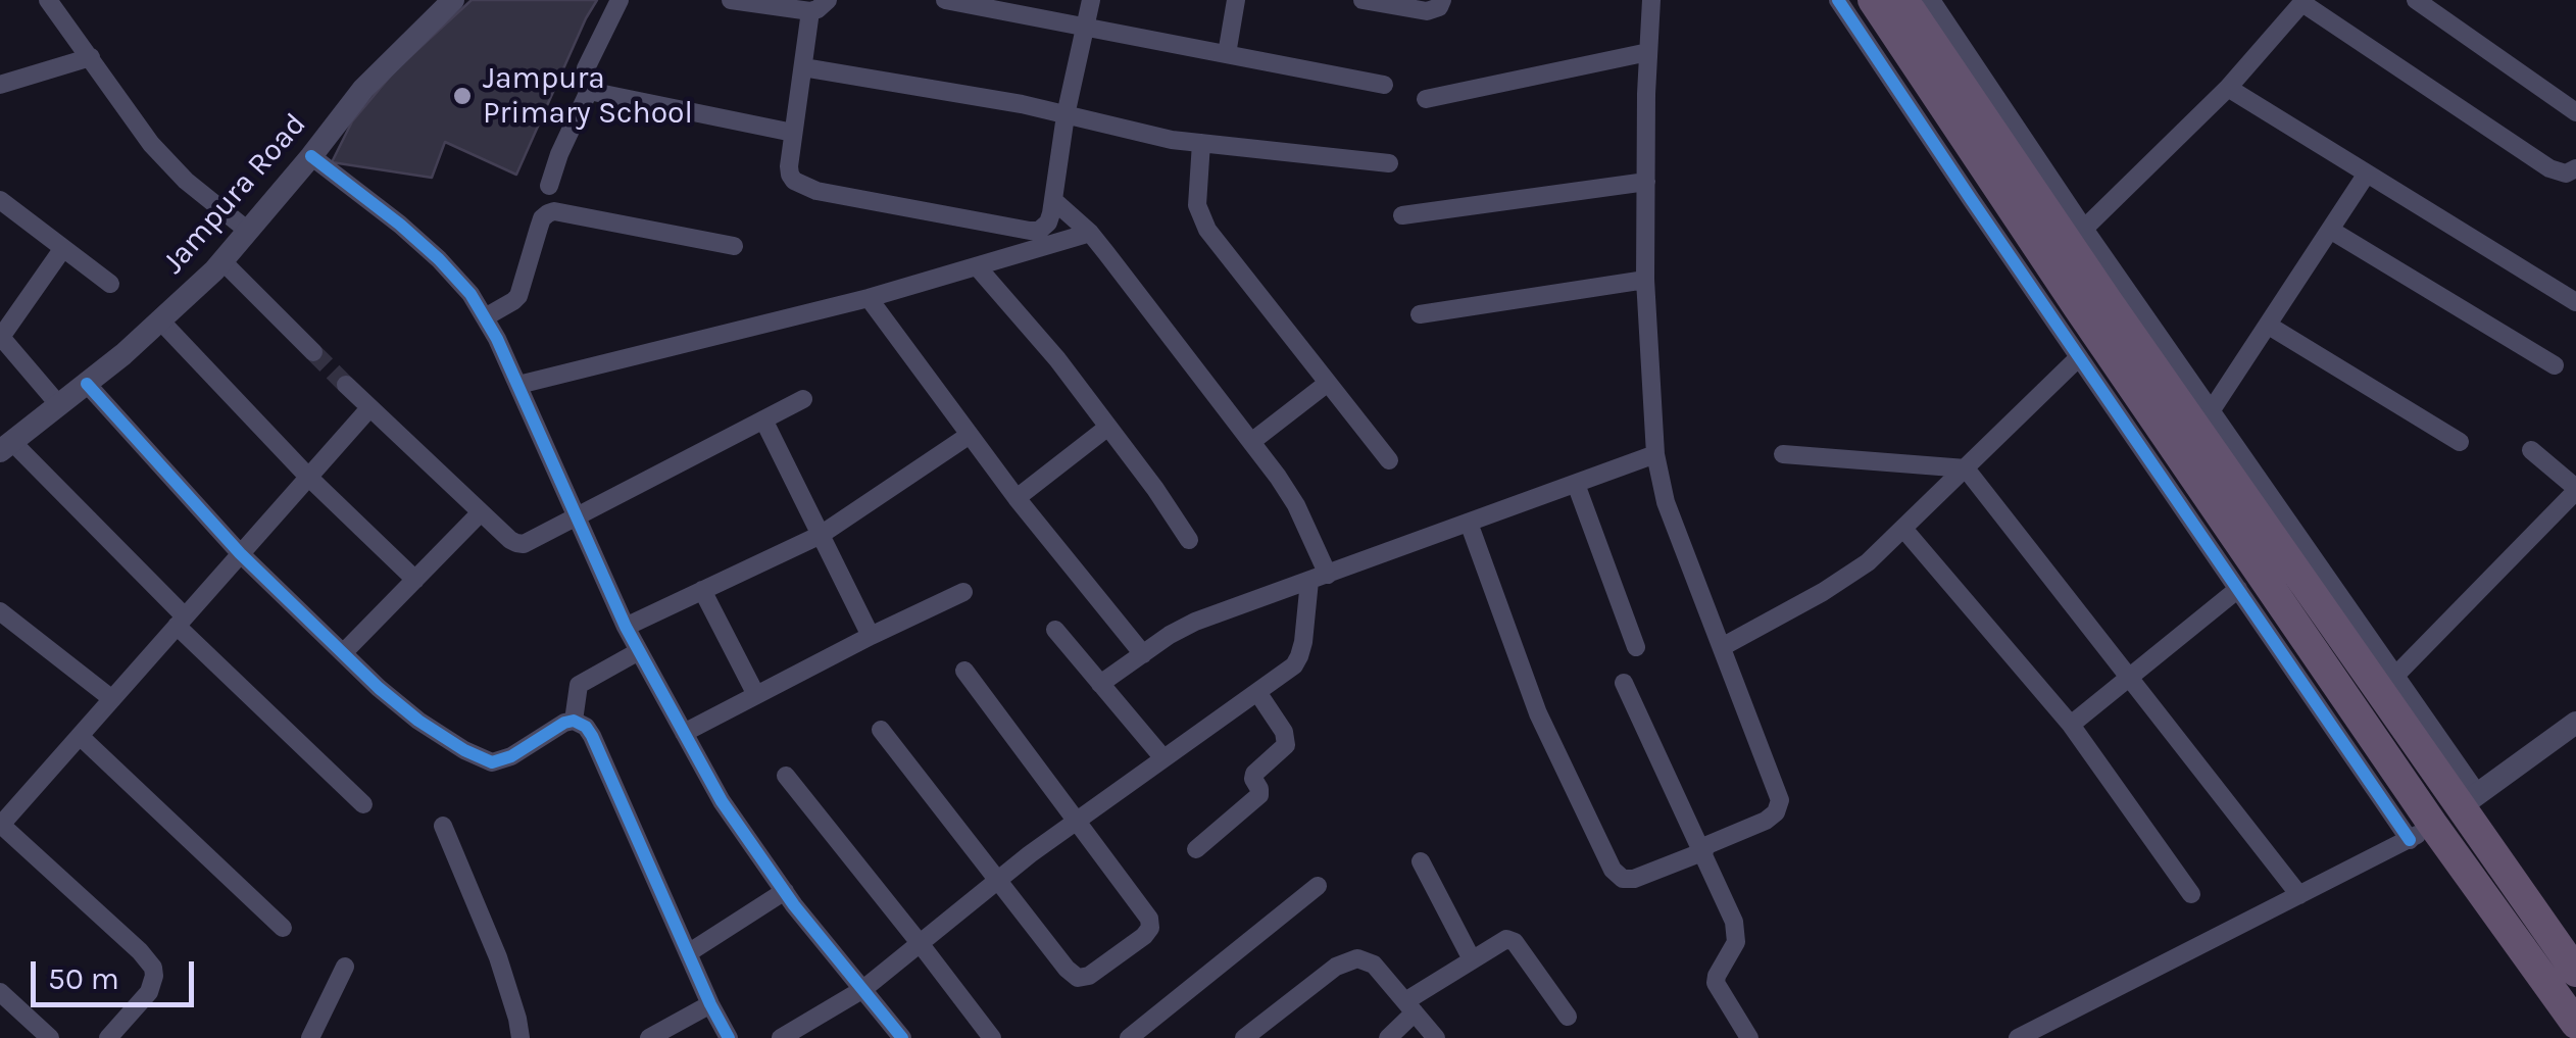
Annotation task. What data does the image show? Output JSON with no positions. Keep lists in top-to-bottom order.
{
  "streets": {
    "street": ["Jampura Road"]
  },
  "places": ["Jampura Primary School"],
  "scale_bar": "50 m"
}
